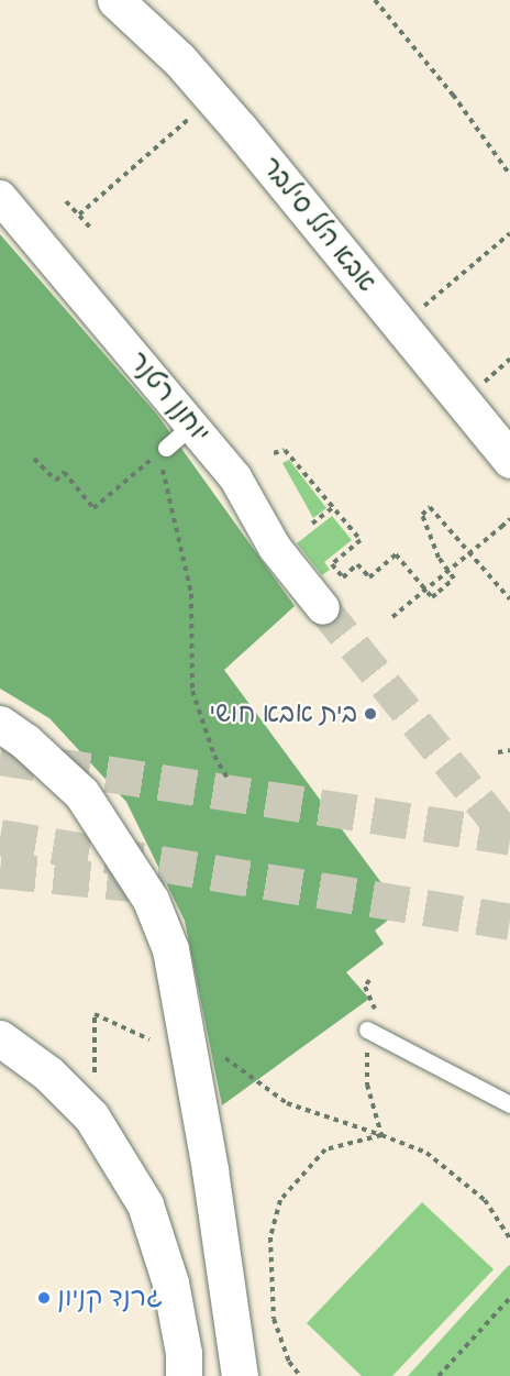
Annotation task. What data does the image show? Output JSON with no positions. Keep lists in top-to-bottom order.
{
  "streets": {
    "main road": ["אבא הלל סילבר"],
    "street": ["יוחנן רטנר"]
  },
  "places": ["בית אבא חושי", "גרנד קניון"]
}
